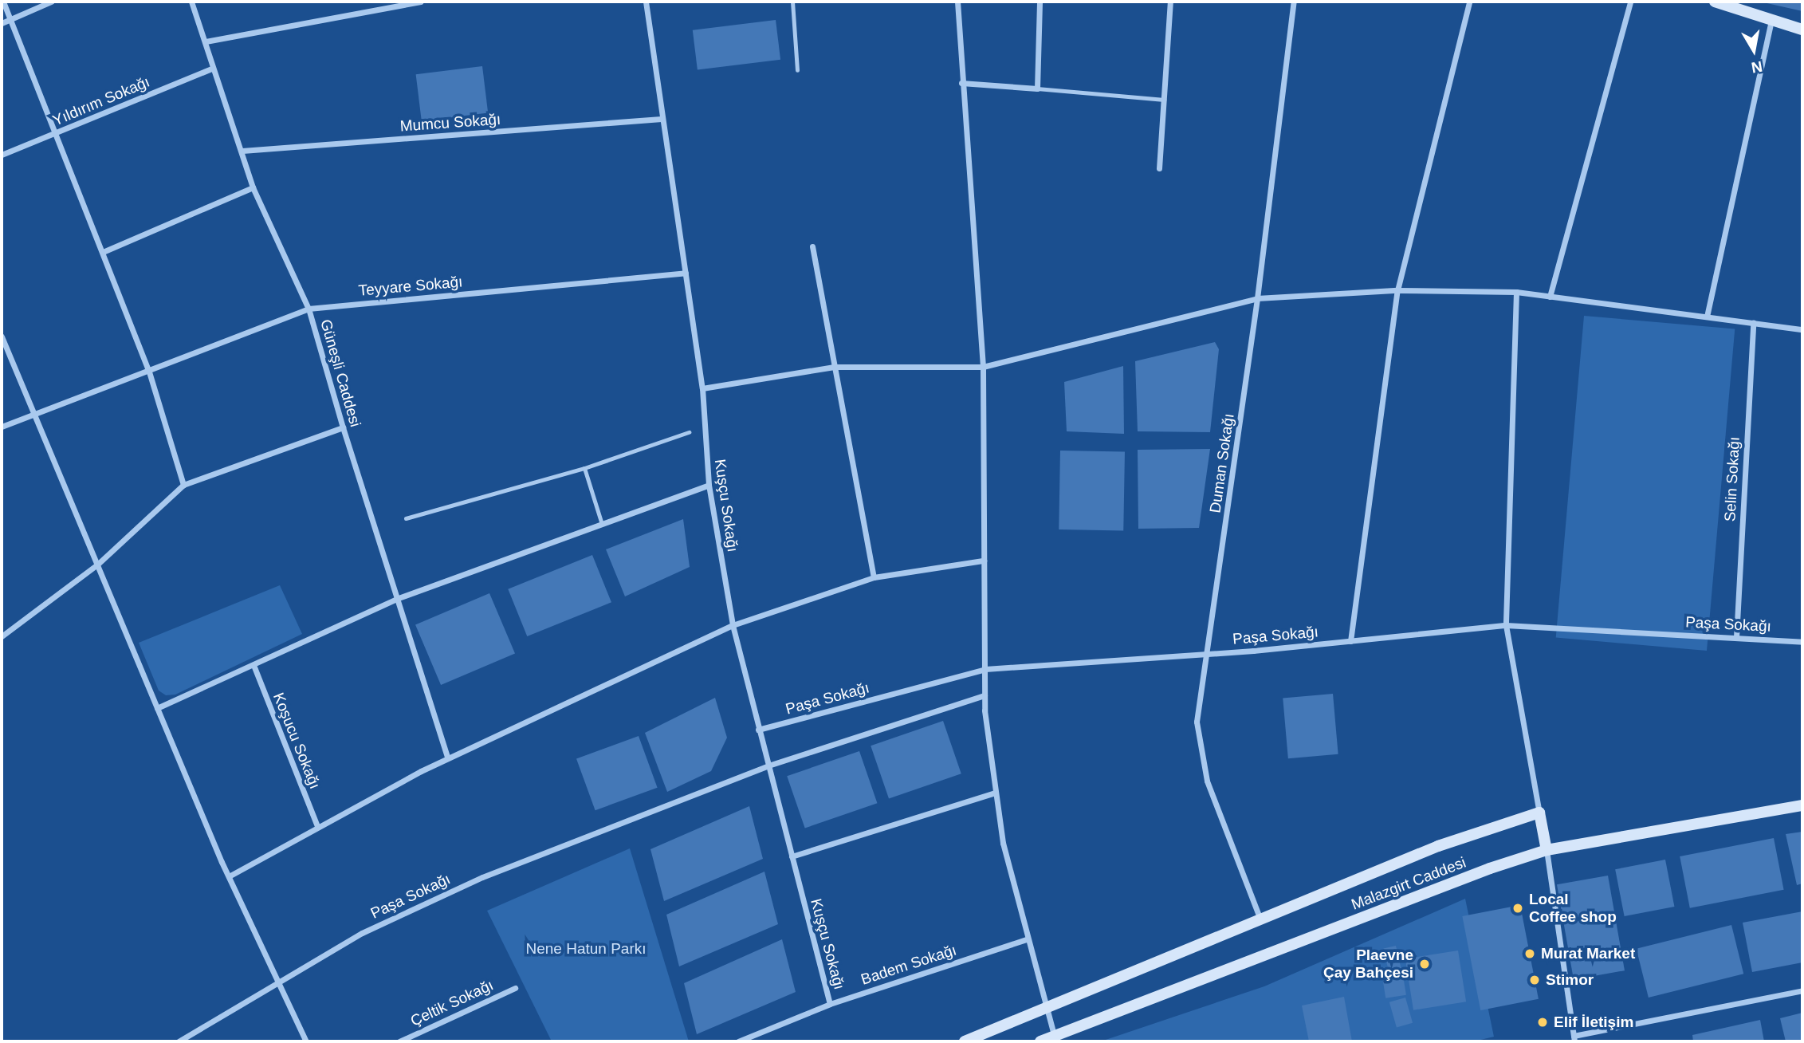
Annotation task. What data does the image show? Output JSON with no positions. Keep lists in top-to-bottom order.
{
  "streets": {
    "main road": ["Malazgirt Caddesi"],
    "street": [
      "Yıldırım Sokağı",
      "Mumcu Sokağı",
      "Teyyare Sokağı",
      "Güneşli Caddesi",
      "Duman Sokağı",
      "Selin Sokağı",
      "Kuşçu Sokağı",
      "Paşa Sokağı",
      "Koşucu Sokağı",
      "Badem Sokağı",
      "Çeltik Sokağı"
    ]
  },
  "crossings": [
    ["Yıldırım Sokağı", "Güneşli Caddesi"],
    ["Mumcu Sokağı", "Güneşli Caddesi"],
    ["Mumcu Sokağı", "Kuşçu Sokağı"],
    ["Teyyare Sokağı", "Güneşli Caddesi"],
    ["Teyyare Sokağı", "Kuşçu Sokağı"],
    ["Duman Sokağı", "Paşa Sokağı"],
    ["Duman Sokağı", "Malazgirt Caddesi"],
    ["Selin Sokağı", "Paşa Sokağı"],
    ["Kuşçu Sokağı", "Paşa Sokağı"],
    ["Kuşçu Sokağı", "Badem Sokağı"]
  ],
  "parks": ["Nene Hatun Parkı"],
  "places": [
    "Local Coffee shop",
    "Murat Market",
    "Plaevne Çay Bahçesi",
    "Stimor",
    "Elif İletişim"
  ],
  "north": "bottom"
}
